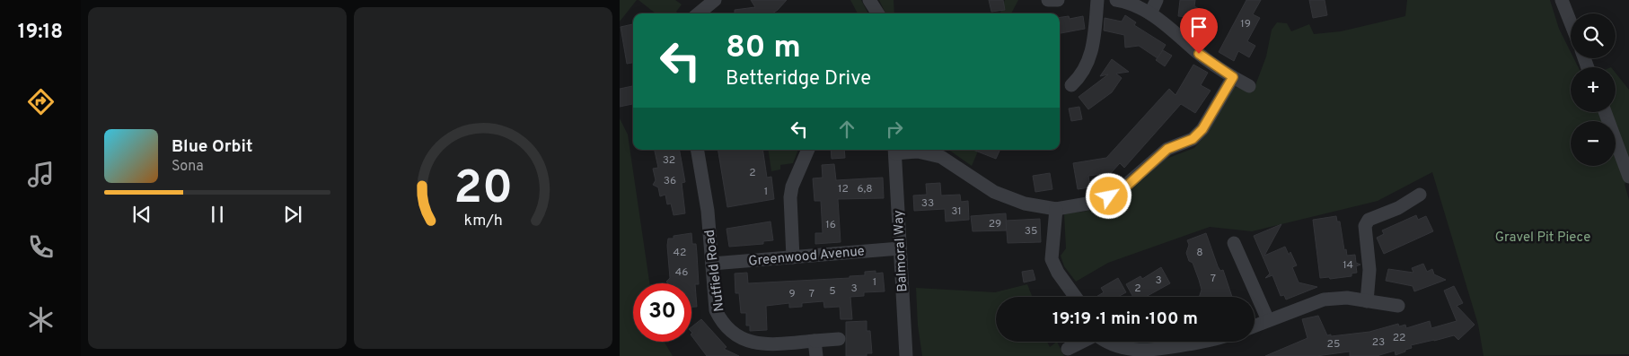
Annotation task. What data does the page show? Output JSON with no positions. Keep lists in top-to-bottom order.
{
  "streets": {
    "street": ["Balmoral Way", "Greenwood Avenue", "Nutfield Road"]
  },
  "crossings": [
    ["Balmoral Way", "Greenwood Avenue"],
    ["Greenwood Avenue", "Nutfield Road"]
  ],
  "parks": ["Gravel Pit Piece"],
  "house_numbers": [
    "19",
    "32",
    "2",
    "36",
    "12",
    "6,8",
    "1",
    "33",
    "31",
    "29",
    "16",
    "35",
    "42",
    "8",
    "14",
    "46",
    "7",
    "3",
    "1",
    "3",
    "2",
    "5",
    "9",
    "7",
    "22",
    "23",
    "25"
  ],
  "page": {
    "tabs": "19:18",
    "map_buttons": ["+", "−"],
    "turn": ["80 m", "Betteridge Drive"],
    "song": ["Blue Orbit", "Sona"],
    "limit": "30",
    "trip": "19:19 · 1 min · 100 m",
    "gauge": ["20", "km/h"]
  }
}
